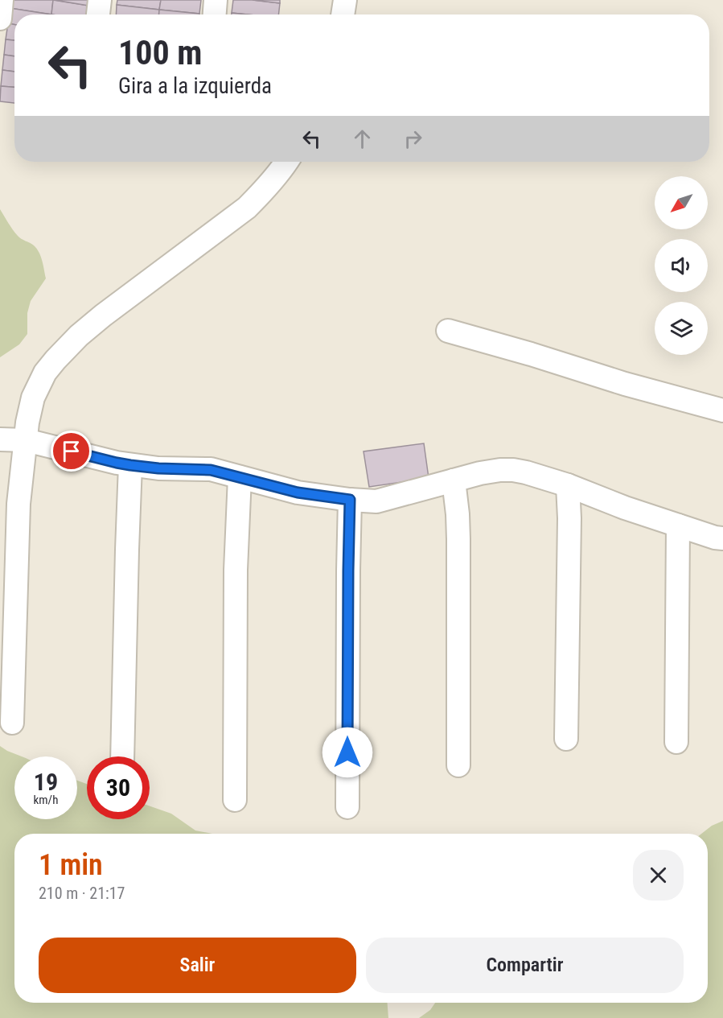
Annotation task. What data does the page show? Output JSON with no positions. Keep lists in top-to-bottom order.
{
  "north": "bottom left",
  "page": {
    "turn": ["100 m", "Gira a la izquierda"],
    "speed": "19 km/h",
    "limit": "30",
    "heading": ["1 min", "210 m · 21:17"],
    "buttons": ["Salir", "Compartir"]
  }
}
